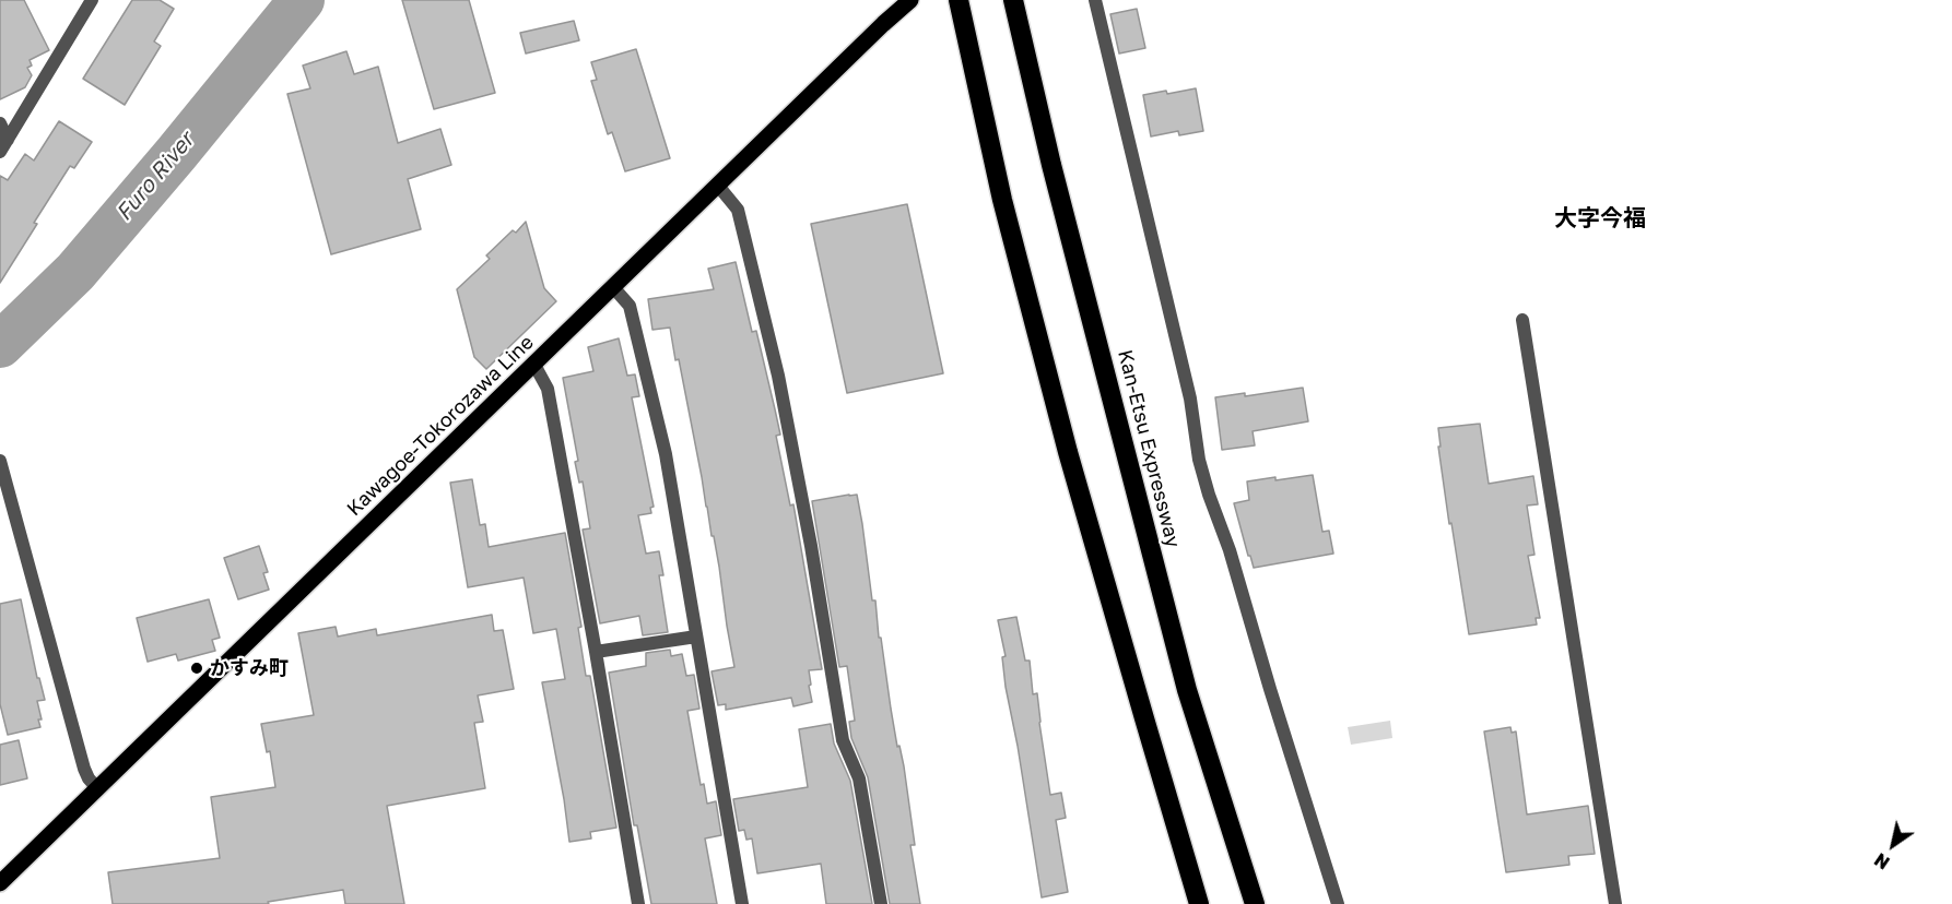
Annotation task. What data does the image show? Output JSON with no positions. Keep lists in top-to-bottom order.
{
  "streets": {
    "highway": ["Kan-Etsu Expressway"],
    "main road": ["Kawagoe-Tokorozawa Line"]
  },
  "districts": ["大字今福"],
  "water": ["Furo River"],
  "places": ["かすみ町"],
  "north": "bottom left"
}
